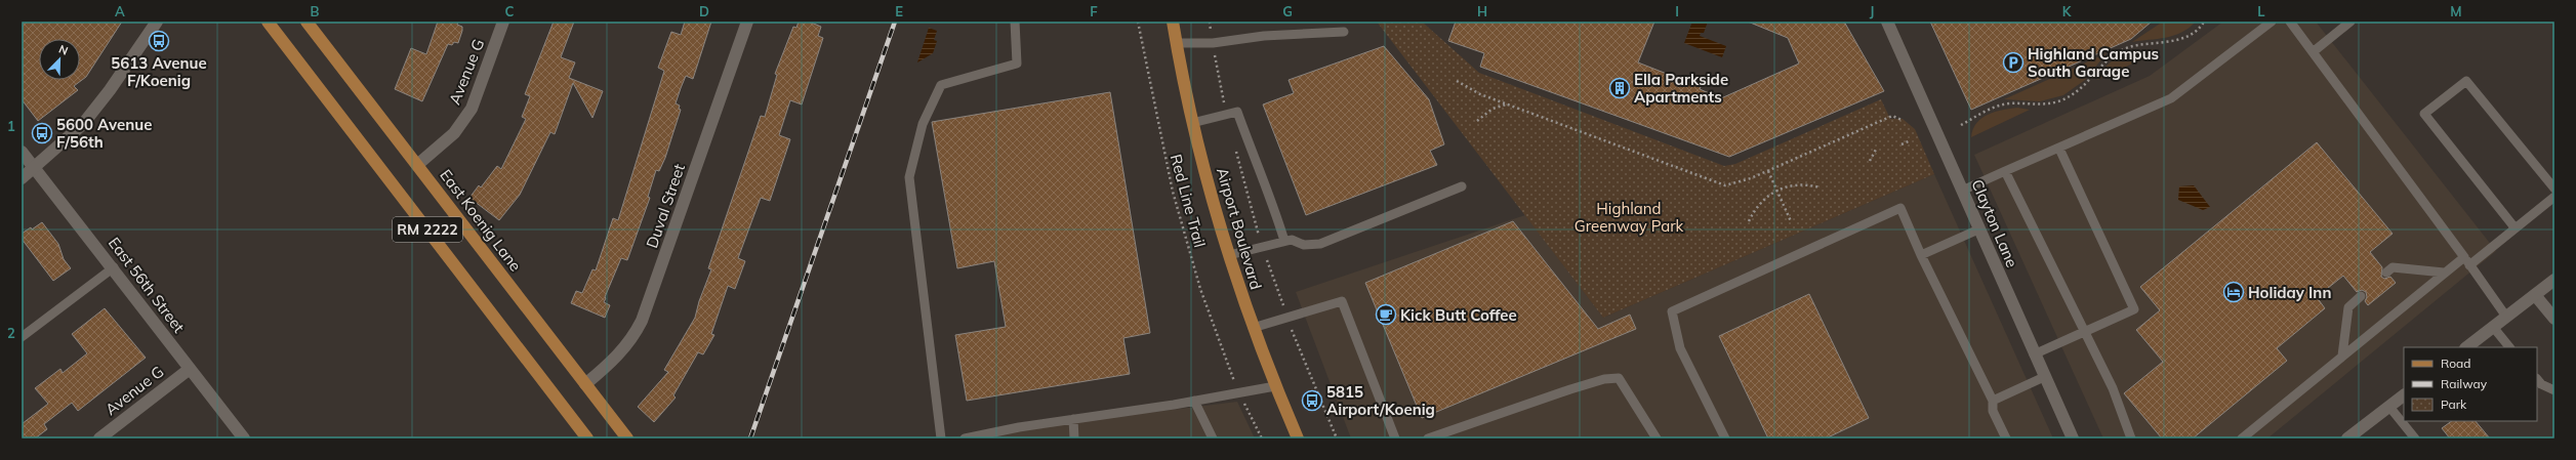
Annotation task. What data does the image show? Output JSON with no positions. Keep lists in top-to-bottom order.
{
  "streets": {
    "main road": ["East Koenig Lane", "Airport Boulevard", "RM 2222"],
    "street": [
      "Avenue G",
      "Duval Street",
      "Clayton Lane",
      "East 56th Street"
    ],
    "path": ["Red Line Trail"]
  },
  "crossings": [
    ["Avenue G", "East Koenig Lane"],
    ["Avenue G", "East 56th Street"],
    ["Duval Street", "East Koenig Lane"]
  ],
  "parks": ["Highland Greenway Park"],
  "places": {
    "bus stop": ["5613 Avenue F/Koenig", "5600 Avenue F/56th", "5815 Airport/Koenig"],
    "parking": ["Highland Campus South Garage"],
    "building": ["Ella Parkside Apartments"],
    "hotel": ["Holiday Inn"],
    "cafe": ["Kick Butt Coffee"]
  },
  "legend": ["Road", "Railway", "Park"],
  "north": "top right",
  "grid": {
    "columns": [
      "A",
      "B",
      "C",
      "D",
      "E",
      "F",
      "G",
      "H",
      "I",
      "J",
      "K",
      "L",
      "M"
    ],
    "rows": ["1", "2"]
  }
}
